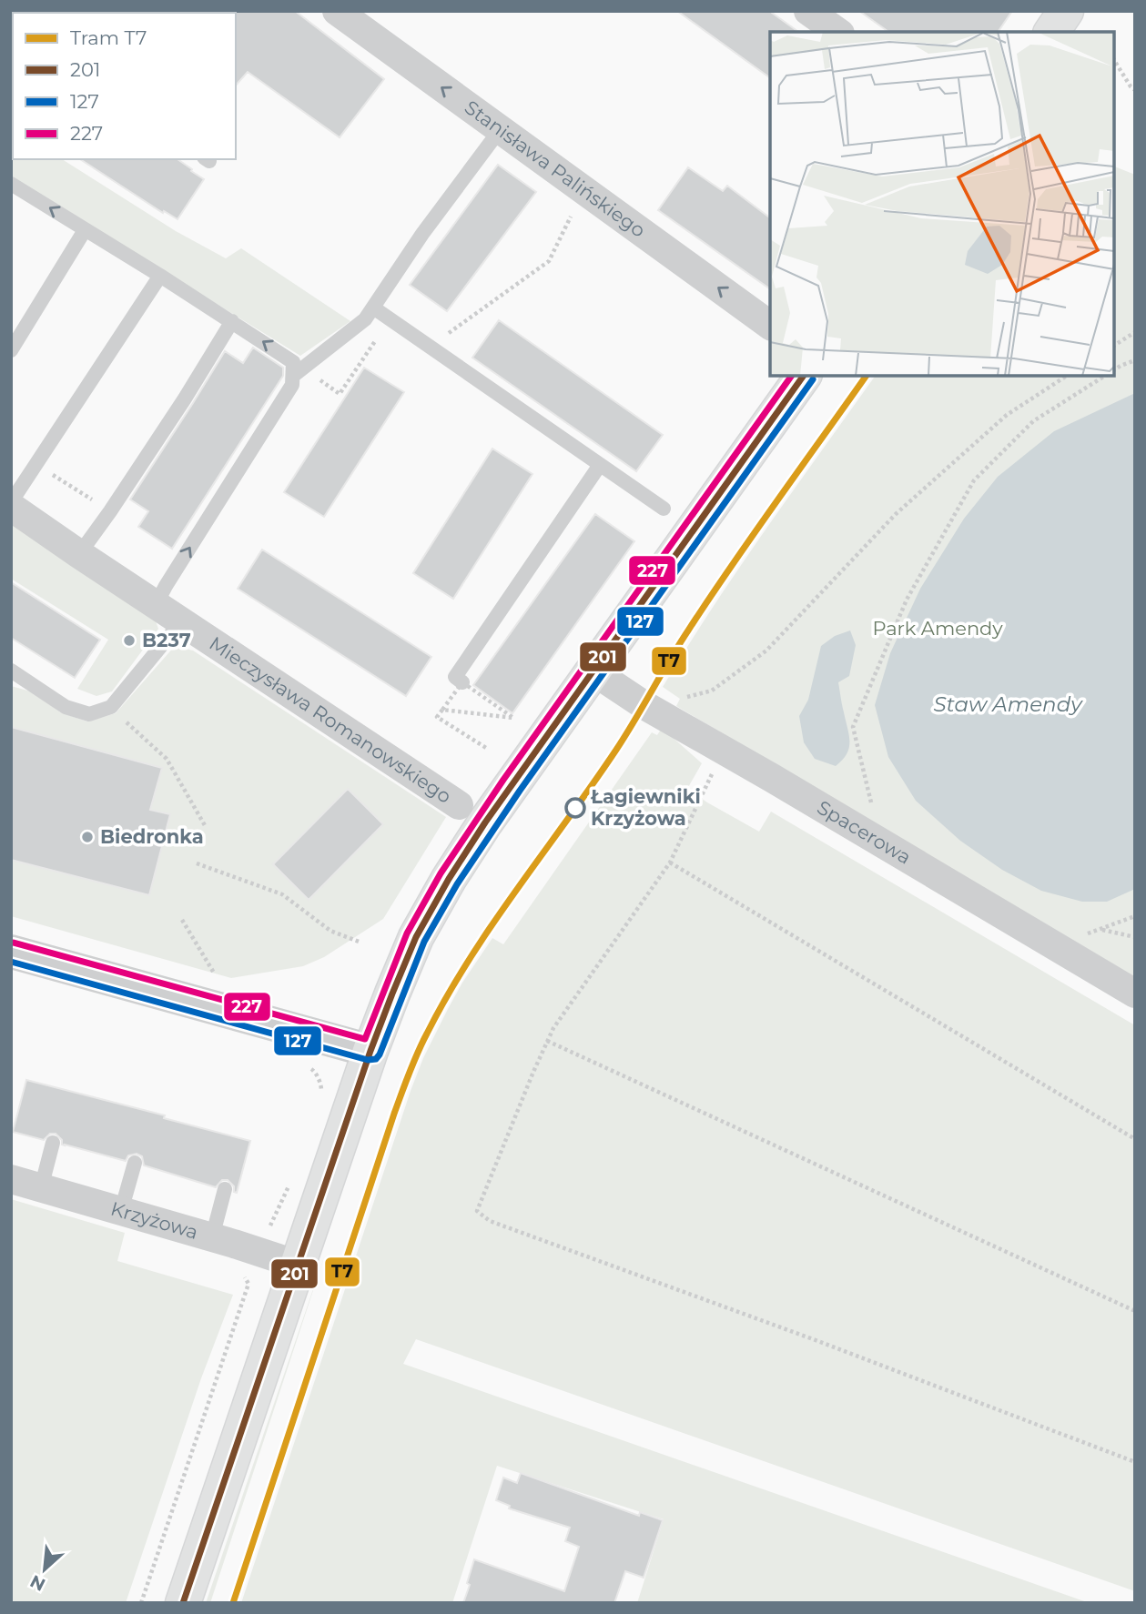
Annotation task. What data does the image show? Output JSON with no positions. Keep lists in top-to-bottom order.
{
  "streets": {
    "street": [
      "Stanisława Palińskiego",
      "Mieczysława Romanowskiego",
      "Spacerowa",
      "Krzyżowa"
    ]
  },
  "one_way": ["Stanisława Palińskiego"],
  "water": ["Staw Amendy"],
  "parks": ["Park Amendy"],
  "places": ["B237", "Łagiewniki Krzyżowa", "Biedronka"],
  "lines": [
    "tram line T7",
    "transit line 201",
    "transit line 227",
    "transit line 127"
  ],
  "legend": [
    "Tram T7",
    "201",
    "127",
    "227"
  ],
  "north": "bottom left"
}
